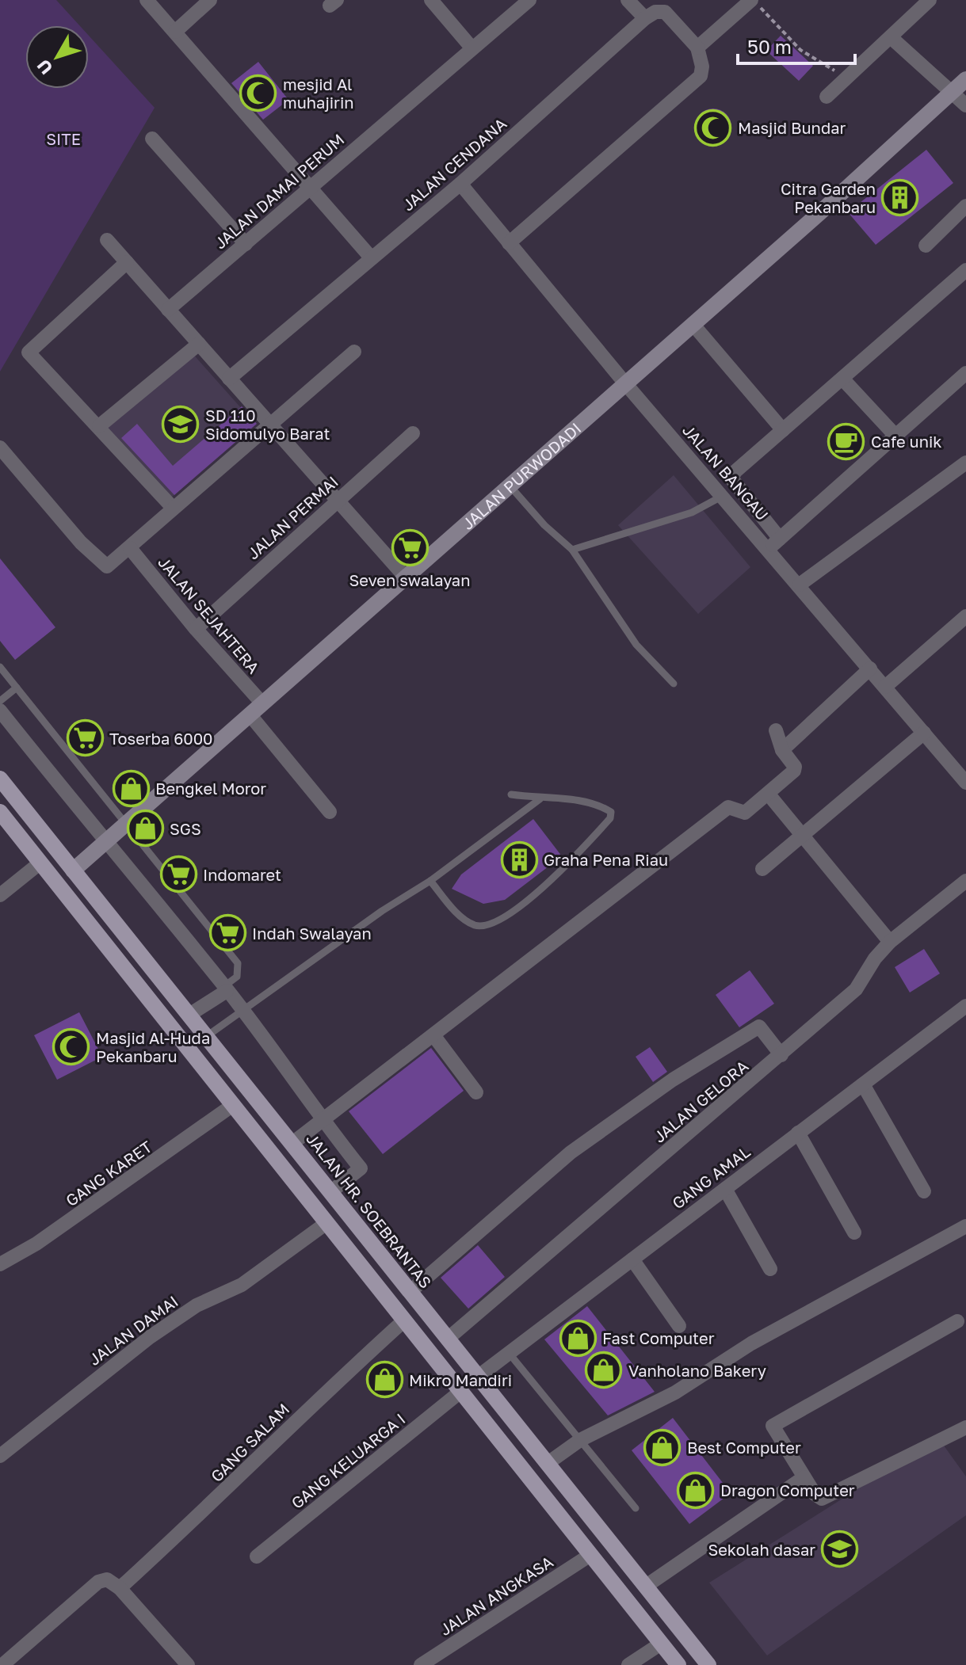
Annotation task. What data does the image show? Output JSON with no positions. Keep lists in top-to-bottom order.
{
  "streets": {
    "main road": ["JALAN HR. SOEBRANTAS"],
    "street": [
      "JALAN CENDANA",
      "JALAN DAMAI PERUM",
      "JALAN BANGAU",
      "JALAN PURWODADI",
      "JALAN PERMAI",
      "JALAN SEJAHTERA",
      "JALAN GELORA",
      "GANG KARET",
      "GANG AMAL",
      "JALAN DAMAI",
      "GANG SALAM",
      "GANG KELUARGA I",
      "JALAN ANGKASA"
    ]
  },
  "crossings": [
    ["JALAN CENDANA", "JALAN BANGAU"],
    ["JALAN BANGAU", "JALAN PURWODADI"],
    ["JALAN PURWODADI", "JALAN SEJAHTERA"],
    ["JALAN PURWODADI", "JALAN HR. SOEBRANTAS"],
    ["JALAN PERMAI", "JALAN SEJAHTERA"],
    ["JALAN GELORA", "JALAN HR. SOEBRANTAS"],
    ["GANG AMAL", "JALAN HR. SOEBRANTAS"]
  ],
  "parks": ["SITE"],
  "places": {
    "mosque": ["mesjid Al muhajirin", "Masjid Bundar", "Masjid Al-Huda Pekanbaru"],
    "building": ["Citra Garden Pekanbaru", "Graha Pena Riau"],
    "school or university": ["SD 110 Sidomulyo Barat", "Sekolah dasar"],
    "cafe": ["Cafe unik"],
    "supermarket": [
      "Seven swalayan",
      "Toserba 6000",
      "Indomaret",
      "Indah Swalayan"
    ],
    "shop": [
      "Bengkel Moror",
      "SGS",
      "Fast Computer",
      "Vanholano Bakery",
      "Mikro Mandiri",
      "Best Computer",
      "Dragon Computer"
    ]
  },
  "scale_bar": "50 m",
  "north": "bottom left"
}
